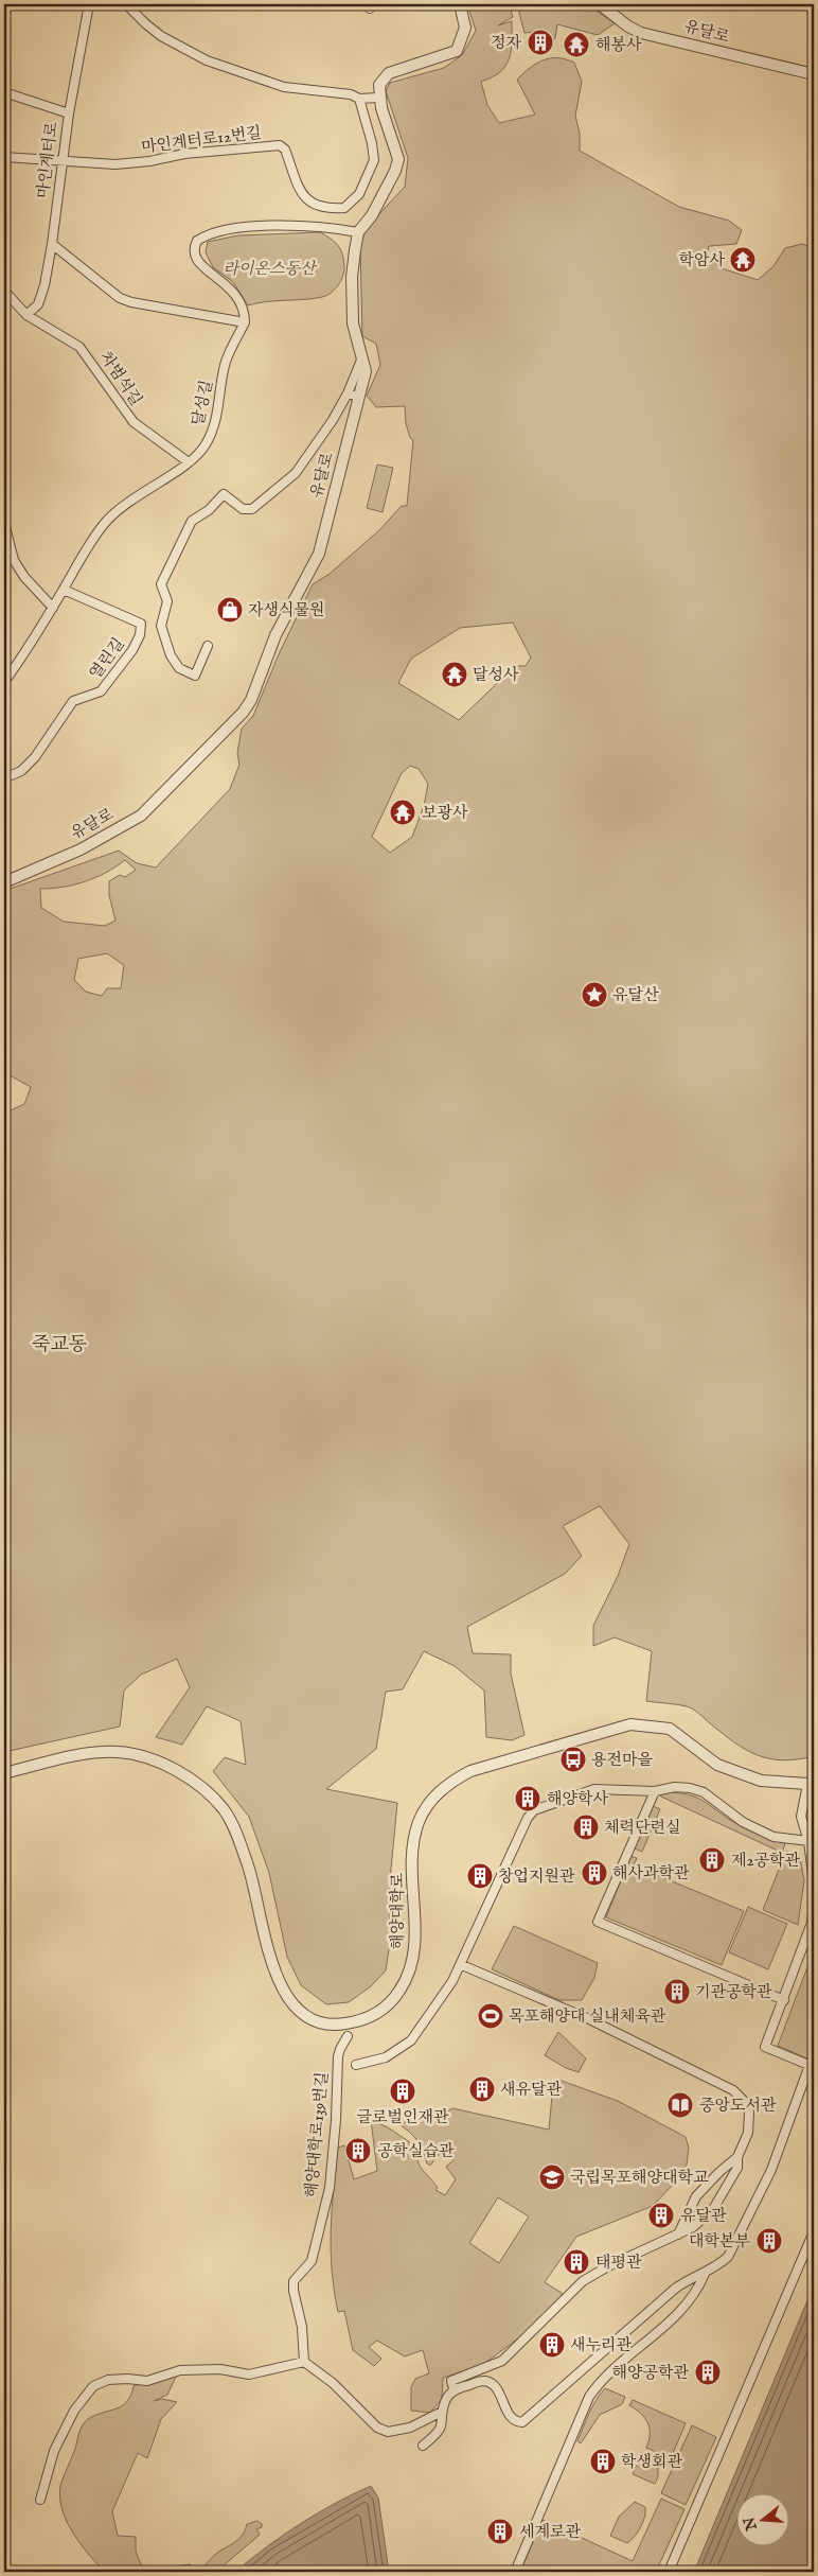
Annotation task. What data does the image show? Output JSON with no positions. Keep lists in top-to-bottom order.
{
  "streets": {
    "street": [
      "유달로",
      "마인계터로12번길",
      "마인계터로",
      "차범석길",
      "달성길",
      "열린길",
      "해양대학로",
      "해양대학로139번길"
    ]
  },
  "crossings": [
    ["마인계터로12번길", "마인계터로"],
    ["마인계터로", "차범석길"],
    ["차범석길", "달성길"],
    ["달성길", "열린길"]
  ],
  "districts": ["죽교동"],
  "parks": ["라이온스동산"],
  "places": {
    "building": [
      "정자",
      "해양학사",
      "체력단련실",
      "제2공학관",
      "해사과학관",
      "창업지원관",
      "기관공학관",
      "새유달관",
      "글로벌인재관",
      "공학실습관",
      "유달관",
      "대학본부",
      "태평관",
      "새누리관",
      "해양공학관",
      "학생회관",
      "세계로관"
    ],
    "temple": [
      "해봉사",
      "학암사",
      "달성사",
      "보광사"
    ],
    "shop": ["자생식물원"],
    "place": ["유달산"],
    "bus stop": ["용전마을"],
    "sports": ["목포해양대 실내체육관"],
    "library": ["중앙도서관"],
    "school or university": ["국립목포해양대학교"]
  },
  "north": "left"
}
